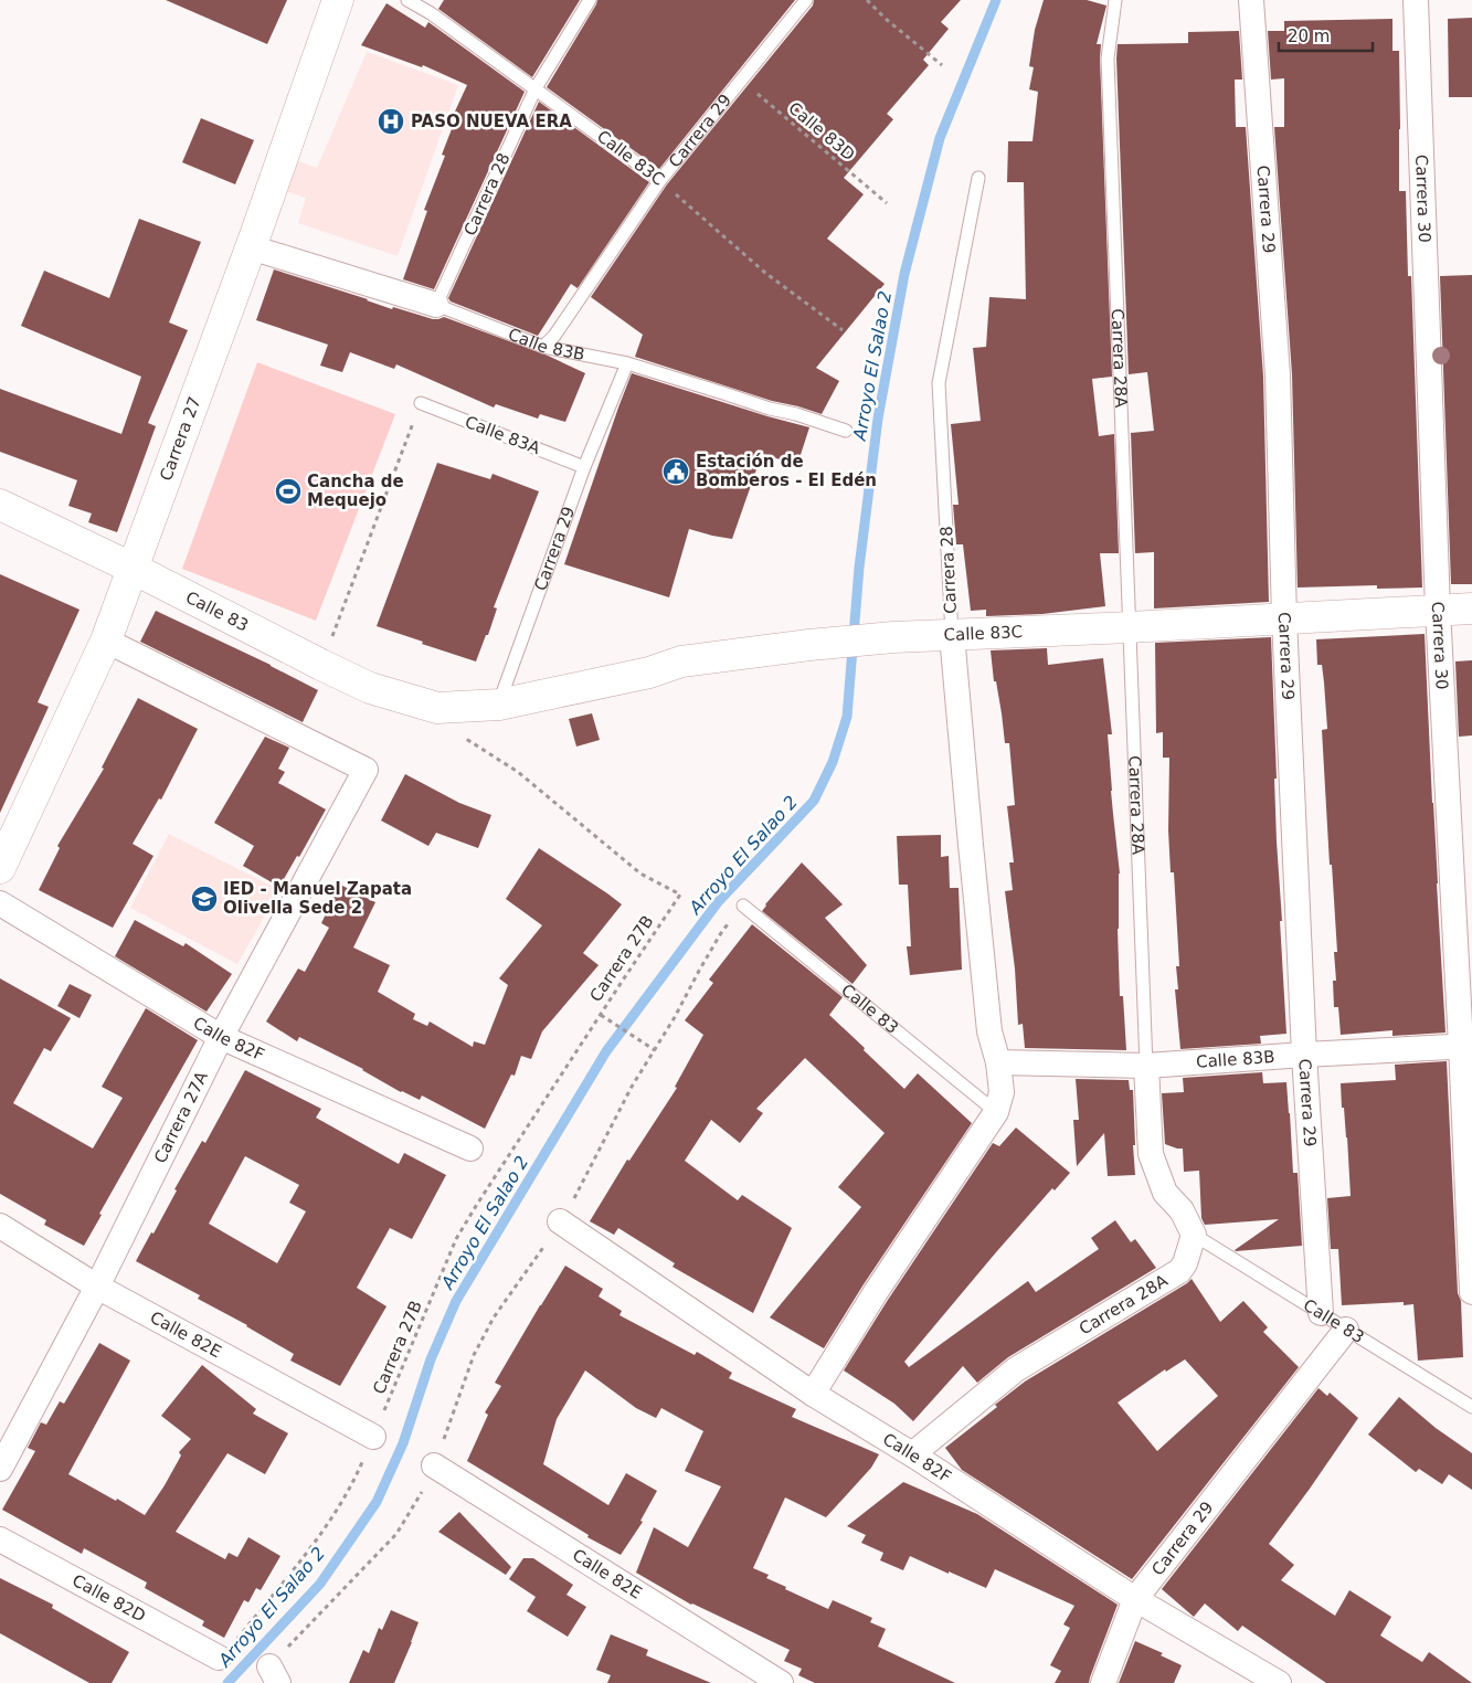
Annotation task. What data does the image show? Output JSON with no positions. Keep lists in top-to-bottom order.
{
  "streets": {
    "street": [
      "Carrera 29",
      "Calle 83C",
      "Carrera 28",
      "Carrera 30",
      "Calle 83B",
      "Carrera 28A",
      "Carrera 27",
      "Calle 83",
      "Calle 82F",
      "Carrera 27A",
      "Calle 82E",
      "Calle 82D"
    ],
    "lane": ["Calle 83A"],
    "path": ["Calle 83D", "Carrera 27B"]
  },
  "crossings": [
    ["Carrera 29", "Calle 83D"],
    ["Carrera 29", "Calle 83C"],
    ["Carrera 29", "Calle 83B"],
    ["Carrera 29", "Calle 83A"],
    ["Carrera 29", "Calle 83"],
    ["Carrera 29", "Calle 82F"],
    ["Calle 83C", "Carrera 28"],
    ["Calle 83C", "Carrera 30"],
    ["Calle 83C", "Carrera 28A"],
    ["Calle 83C", "Calle 83"],
    ["Carrera 28", "Calle 83B"],
    ["Carrera 28", "Calle 83"],
    ["Carrera 30", "Calle 83B"],
    ["Calle 83B", "Carrera 28A"],
    ["Calle 83B", "Carrera 27"],
    ["Carrera 28A", "Calle 83"],
    ["Carrera 28A", "Calle 82F"],
    ["Carrera 27", "Calle 83"],
    ["Carrera 27", "Carrera 27A"],
    ["Calle 83", "Carrera 27B"],
    ["Carrera 27B", "Calle 82E"],
    ["Carrera 27B", "Calle 82D"],
    ["Calle 82F", "Carrera 27A"],
    ["Carrera 27A", "Calle 82E"]
  ],
  "water": ["Arroyo El Salao 2"],
  "places": {
    "hospital": ["PASO NUEVA ERA"],
    "public building": ["Estación de Bomberos - El Edén"],
    "sports": ["Cancha de Mequejo"],
    "school or university": ["IED - Manuel Zapata Olivella Sede 2"]
  },
  "scale_bar": "20 m"
}
